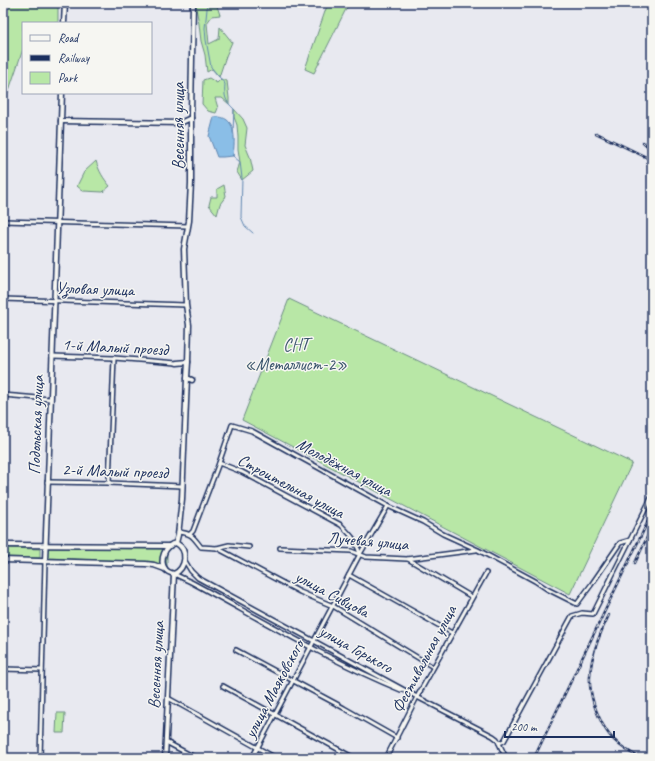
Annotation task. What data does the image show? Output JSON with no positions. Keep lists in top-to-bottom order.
{
  "streets": {
    "street": [
      "Весенняя улица",
      "Узловая улица",
      "1-й Малый проезд",
      "Подольская улица",
      "Молодёжная улица",
      "2-й Малый проезд",
      "Строительная улица",
      "Лучевая улица",
      "улица Сивцова",
      "улица Горького",
      "Фестивальная улица",
      "улица Маяковского"
    ]
  },
  "crossings": [
    ["Весенняя улица", "Узловая улица"],
    ["Весенняя улица", "2-й Малый проезд"],
    ["Весенняя улица", "улица Горького"],
    ["Узловая улица", "Подольская улица"],
    ["1-й Малый проезд", "Подольская улица"],
    ["Подольская улица", "2-й Малый проезд"],
    ["Молодёжная улица", "Строительная улица"],
    ["Молодёжная улица", "Лучевая улица"],
    ["Молодёжная улица", "улица Маяковского"],
    ["Строительная улица", "Лучевая улица"],
    ["Строительная улица", "улица Маяковского"],
    ["Лучевая улица", "улица Маяковского"],
    ["улица Сивцова", "Фестивальная улица"],
    ["улица Сивцова", "улица Маяковского"],
    ["улица Горького", "Фестивальная улица"],
    ["улица Горького", "улица Маяковского"]
  ],
  "parks": ["СНТ «Металлист-2»"],
  "legend": ["Road", "Railway", "Park"],
  "scale_bar": "200 m"
}
